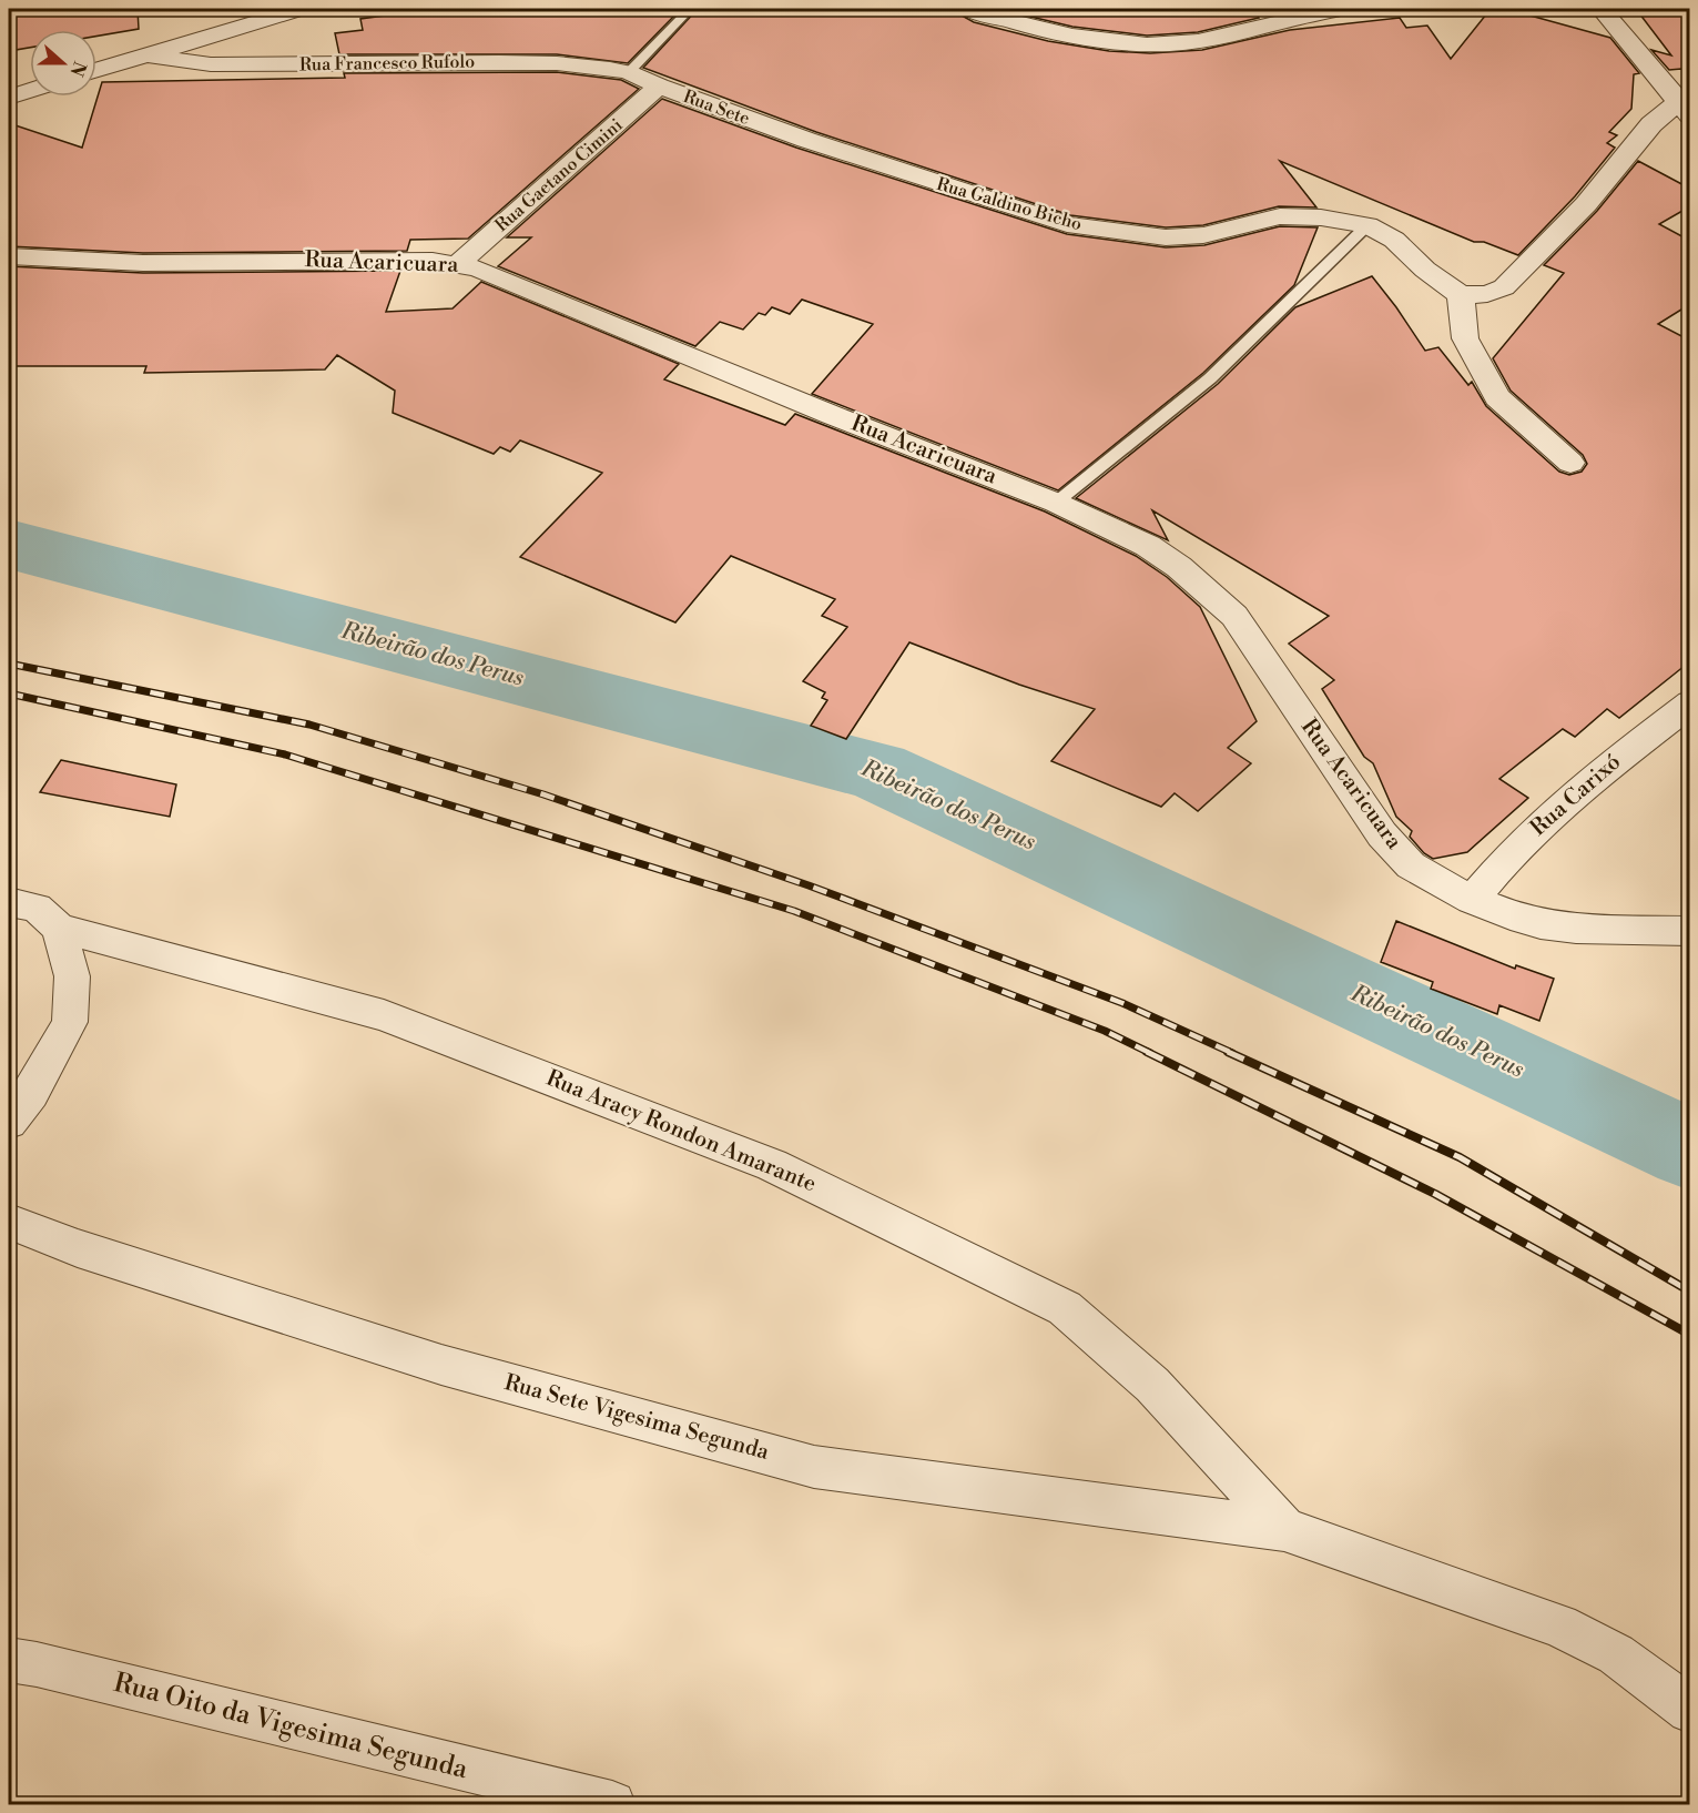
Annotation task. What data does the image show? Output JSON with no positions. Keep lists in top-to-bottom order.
{
  "streets": {
    "street": [
      "Rua Francesco Rufolo",
      "Rua Sete",
      "Rua Gaetano Cimini",
      "Rua Galdino Bicho",
      "Rua Acaricuara",
      "Rua Carixó",
      "Rua Aracy Rondon Amarante",
      "Rua Sete Vigesima Segunda",
      "Rua Oito da Vigesima Segunda"
    ]
  },
  "crossings": [
    ["Rua Francesco Rufolo", "Rua Sete"],
    ["Rua Sete", "Rua Gaetano Cimini"],
    ["Rua Sete", "Rua Galdino Bicho"],
    ["Rua Gaetano Cimini", "Rua Acaricuara"],
    ["Rua Acaricuara", "Rua Carixó"],
    ["Rua Aracy Rondon Amarante", "Rua Sete Vigesima Segunda"]
  ],
  "water": ["Ribeirão dos Perus"],
  "north": "right"
}
